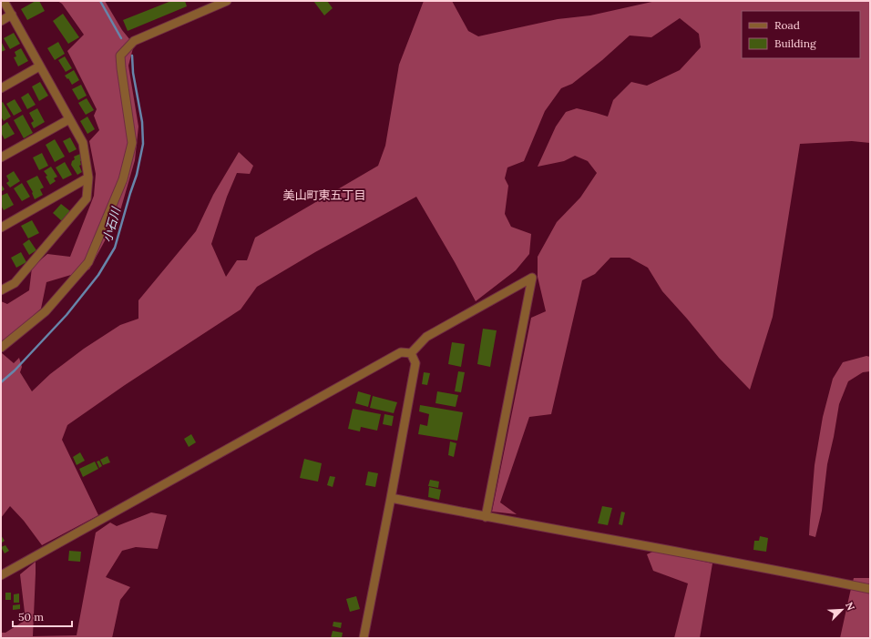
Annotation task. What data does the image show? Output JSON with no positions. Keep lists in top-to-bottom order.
{
  "districts": ["美山町東五丁目"],
  "water": ["小石川"],
  "legend": ["Road", "Building"],
  "scale_bar": "50 m",
  "north": "top right"
}
